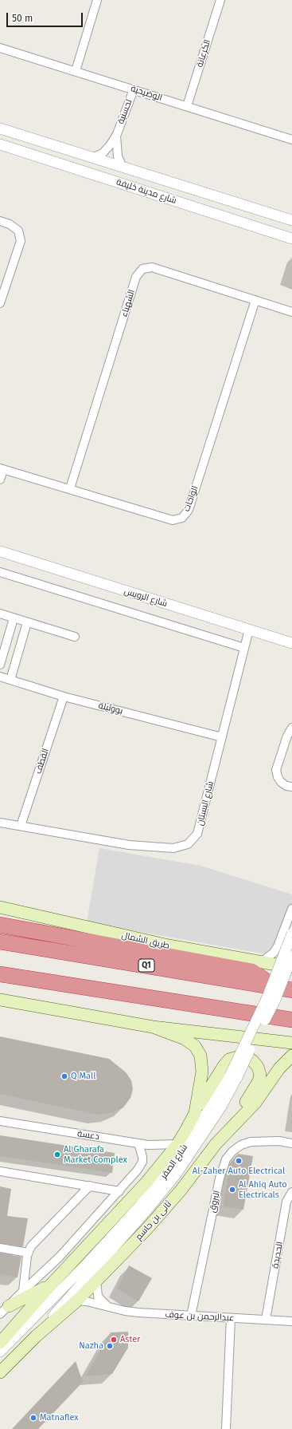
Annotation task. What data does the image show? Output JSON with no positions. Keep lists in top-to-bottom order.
{
  "streets": {
    "highway": ["Q1"],
    "main road": ["طريق الشمال", "ثانى بن جاسم"],
    "street": [
      "الكرعانة",
      "الوضيحية",
      "لحسنية",
      "شارع مدينة خليفة",
      "الشهباء",
      "الواحات",
      "شارع الرويس",
      "بووثيلة",
      "القطف",
      "شارع البستان",
      "دعسة",
      "شارع الصقر",
      "البروق",
      "الجديدة",
      "عبدالرحمن بن عوف"
    ]
  },
  "crossings": [
    ["الكرعانة", "الوضيحية"],
    ["الوضيحية", "لحسنية"],
    ["لحسنية", "شارع مدينة خليفة"],
    ["الشهباء", "الواحات"],
    ["شارع الرويس", "شارع البستان"],
    ["بووثيلة", "القطف"],
    ["بووثيلة", "شارع البستان"],
    ["القطف", "شارع البستان"],
    ["شارع الصقر", "ثانى بن جاسم"],
    ["البروق", "عبدالرحمن بن عوف"],
    ["ثانى بن جاسم", "عبدالرحمن بن عوف"],
    ["الجديدة", "عبدالرحمن بن عوف"]
  ],
  "places": [
    "Q Mall",
    "Al Gharafa Market Complex",
    "Al-Zaher Auto Electrical",
    "Al Ahiq Auto Electricals",
    "Aster",
    "Nazha",
    "Matnaflex"
  ],
  "scale_bar": "50 m"
}
